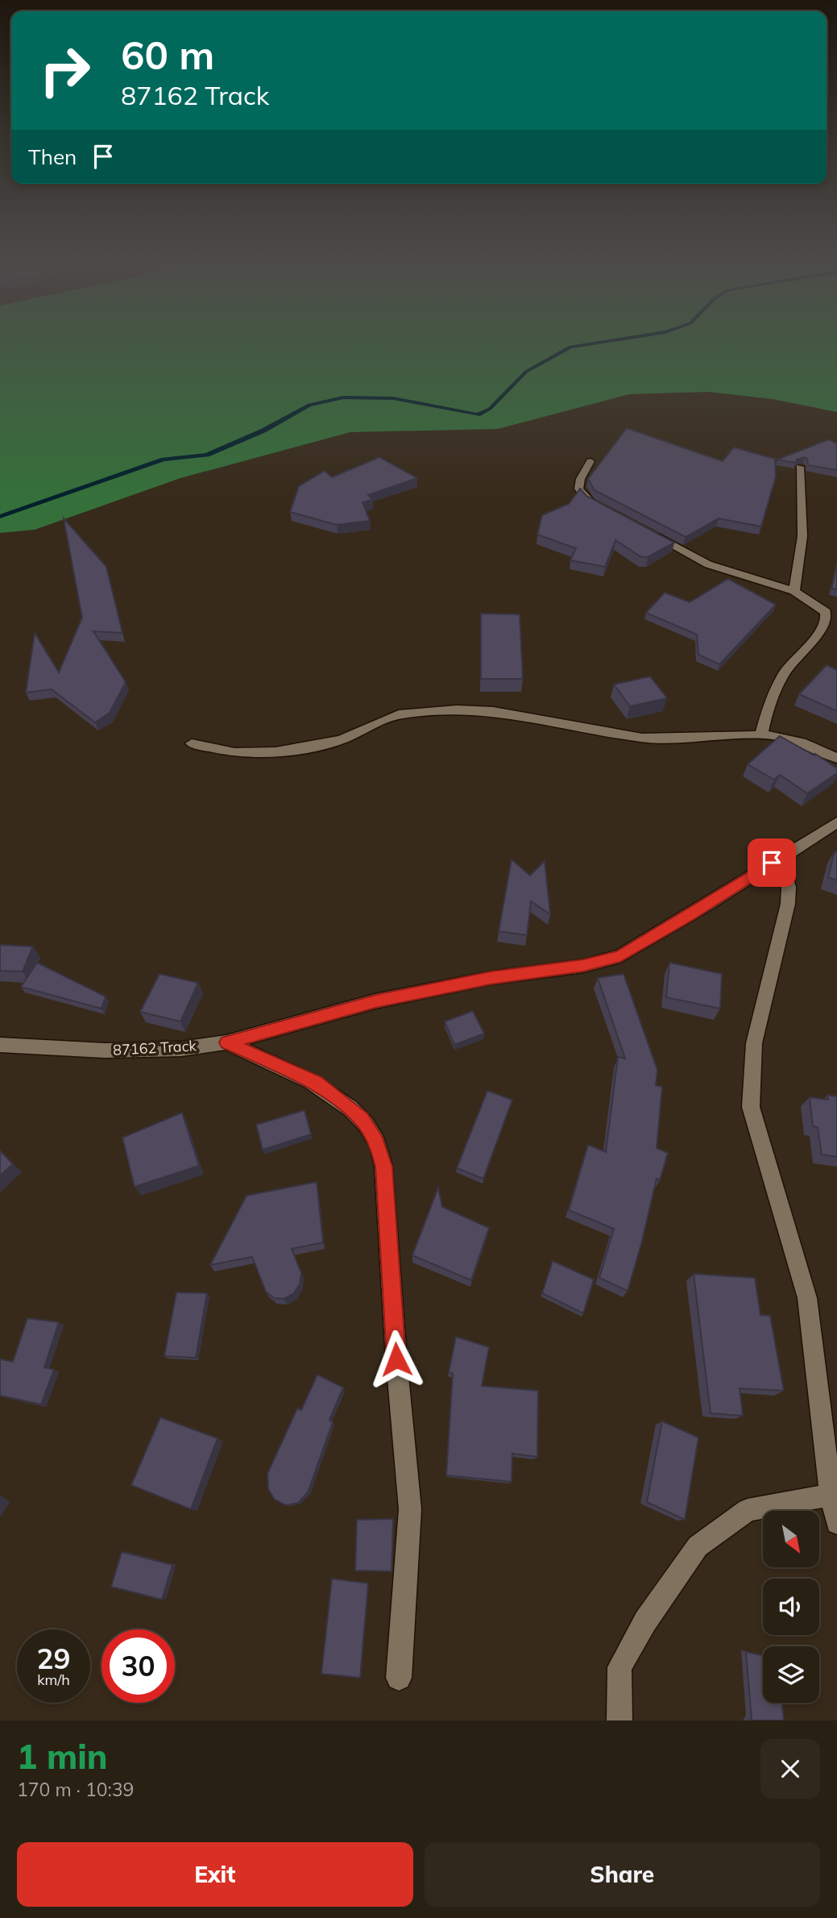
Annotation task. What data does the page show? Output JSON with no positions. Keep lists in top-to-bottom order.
{
  "streets": {
    "street": ["87162 Track"]
  },
  "north": "bottom right",
  "page": {
    "turn": ["60 m", "87162 Track"],
    "then": "Then",
    "speed": "29 km/h",
    "limit": "30",
    "heading": ["1 min", "170 m · 10:39"],
    "buttons": ["Exit", "Share"]
  }
}
